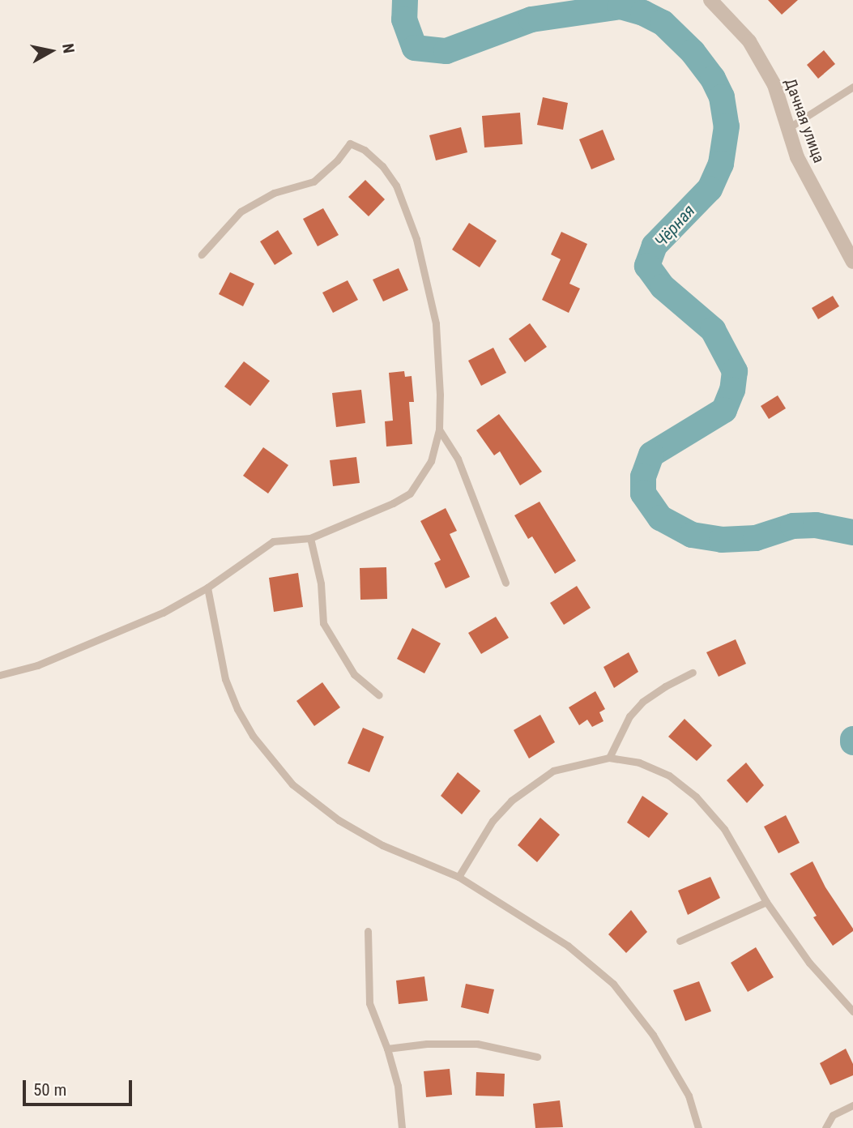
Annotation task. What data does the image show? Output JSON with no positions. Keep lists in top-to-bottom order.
{
  "streets": {
    "street": ["Дачная улица"]
  },
  "water": ["Чёрная"],
  "scale_bar": "50 m",
  "north": "right"
}
